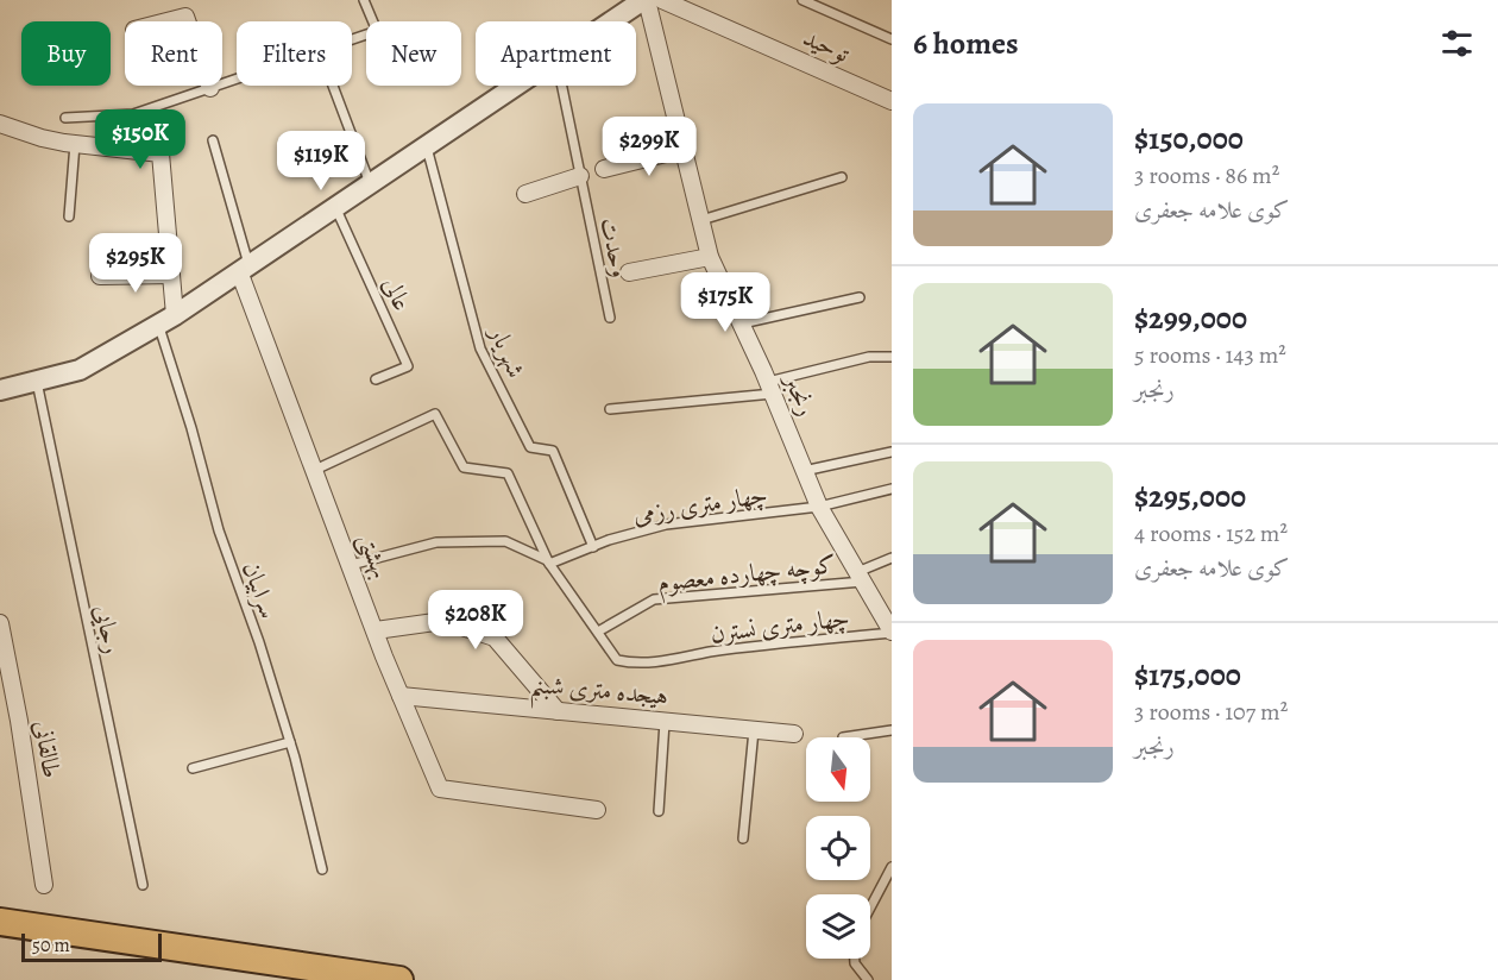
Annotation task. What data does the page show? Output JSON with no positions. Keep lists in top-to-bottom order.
{
  "streets": {
    "street": [
      "توحید",
      "رنجبر",
      "بهشتی",
      "هیجده متری شبنم",
      "طالقانی"
    ],
    "lane": [
      "وحدت",
      "عالی",
      "شهریار",
      "چهار متری رزمی",
      "کوچه چهارده معصوم",
      "سرابیان",
      "چهار متری نسترن",
      "رجایی"
    ]
  },
  "crossings": [
    ["شهریار", "چهار متری رزمی"],
    ["رنجبر", "چهار متری رزمی"],
    ["رنجبر", "کوچه چهارده معصوم"],
    ["رنجبر", "چهار متری نسترن"],
    ["بهشتی", "هیجده متری شبنم"],
    ["کوچه چهارده معصوم", "چهار متری نسترن"]
  ],
  "scale_bar": "50 m",
  "north": "bottom",
  "page": {
    "heading": "6 homes",
    "chip": [
      "Buy",
      "Rent",
      "Filters",
      "New",
      "Apartment"
    ],
    "list": [
      {
        "name": "$150,000",
        "note": "3 rooms · 86 m² · کوی علامه جعفری"
      },
      {
        "name": "$299,000",
        "note": "5 rooms · 143 m² · رنجبر"
      },
      {
        "name": "$295,000",
        "note": "4 rooms · 152 m² · کوی علامه جعفری"
      },
      {
        "name": "$175,000",
        "note": "3 rooms · 107 m² · رنجبر"
      }
    ],
    "price": [
      "$150K",
      "$299K",
      "$119K",
      "$295K",
      "$175K",
      "$208K"
    ],
    "scale": "50 m"
  }
}
